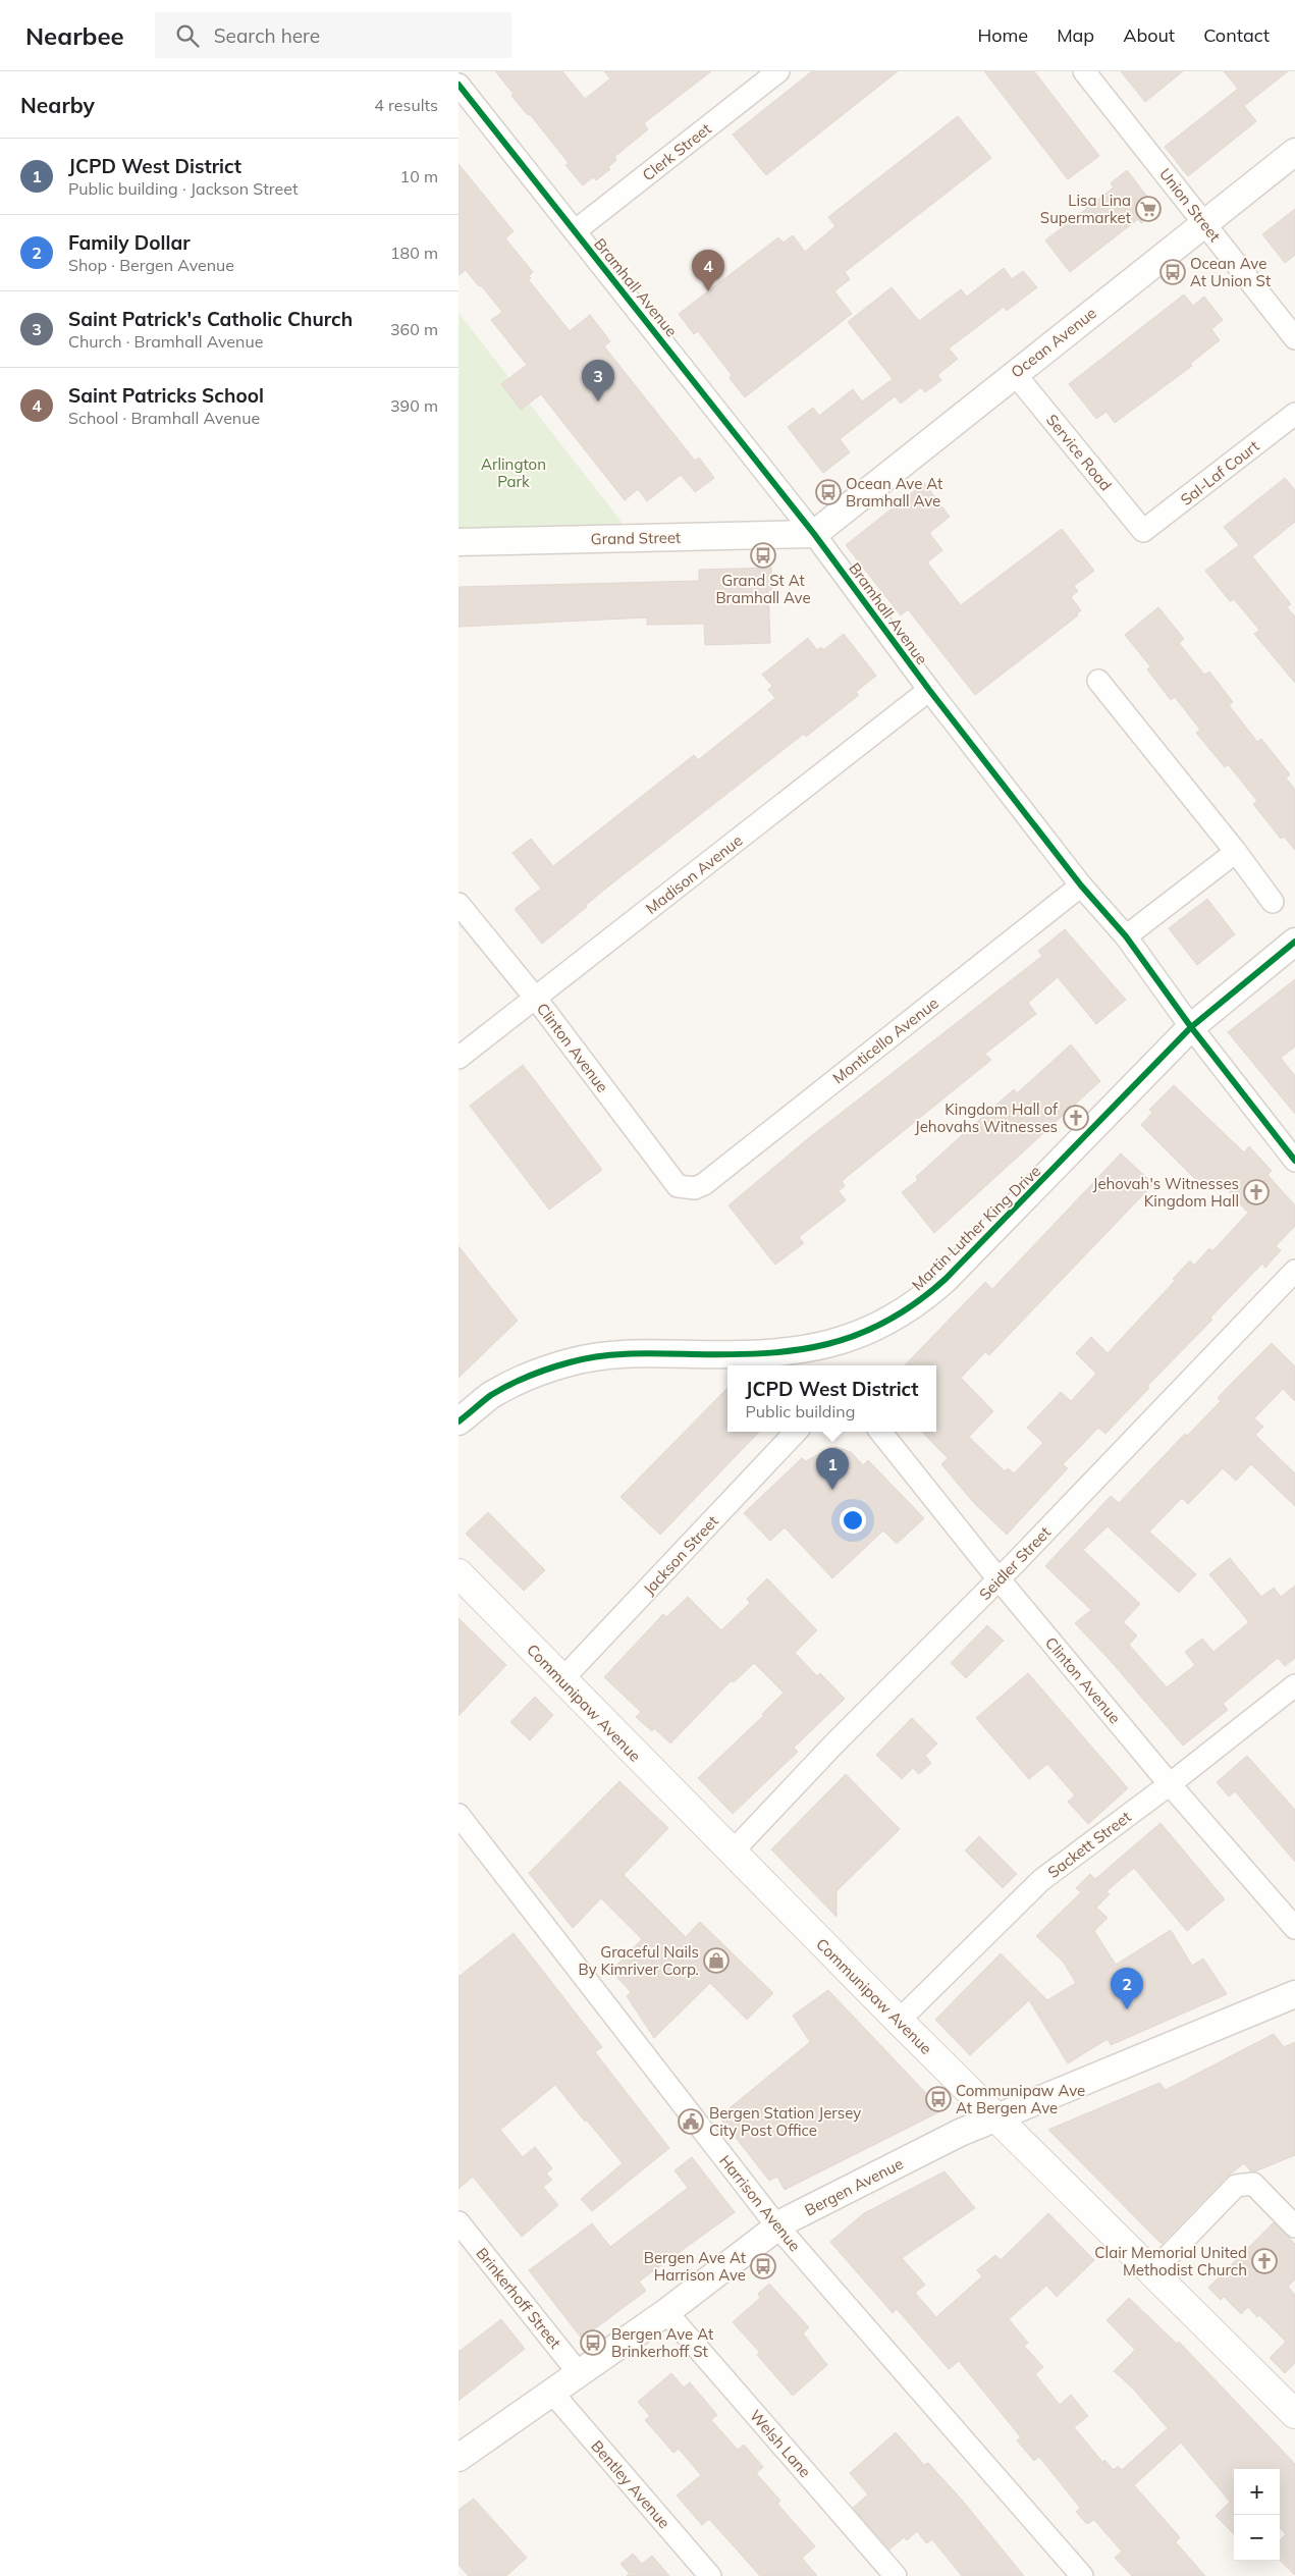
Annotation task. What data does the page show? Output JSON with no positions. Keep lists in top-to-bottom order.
{
  "streets": {
    "main road": ["Communipaw Avenue"],
    "street": [
      "Clerk Street",
      "Union Street",
      "Bramhall Avenue",
      "Ocean Avenue",
      "Service Road",
      "Sal-Laf Court",
      "Grand Street",
      "Madison Avenue",
      "Monticello Avenue",
      "Clinton Avenue",
      "Martin Luther King Drive",
      "Jackson Street",
      "Seidler Street",
      "Sackett Street",
      "Bergen Avenue",
      "Harrison Avenue",
      "Brinkerhoff Street",
      "Welsh Lane",
      "Bentley Avenue"
    ]
  },
  "crossings": [
    ["Clerk Street", "Bramhall Avenue"],
    ["Union Street", "Ocean Avenue"],
    ["Bramhall Avenue", "Ocean Avenue"],
    ["Bramhall Avenue", "Grand Street"],
    ["Bramhall Avenue", "Madison Avenue"],
    ["Bramhall Avenue", "Monticello Avenue"],
    ["Bramhall Avenue", "Martin Luther King Drive"],
    ["Ocean Avenue", "Service Road"],
    ["Ocean Avenue", "Grand Street"],
    ["Service Road", "Sal-Laf Court"],
    ["Madison Avenue", "Clinton Avenue"],
    ["Monticello Avenue", "Clinton Avenue"],
    ["Clinton Avenue", "Seidler Street"],
    ["Clinton Avenue", "Sackett Street"],
    ["Jackson Street", "Communipaw Avenue"],
    ["Seidler Street", "Communipaw Avenue"],
    ["Communipaw Avenue", "Sackett Street"],
    ["Communipaw Avenue", "Bergen Avenue"],
    ["Bergen Avenue", "Harrison Avenue"],
    ["Bergen Avenue", "Brinkerhoff Street"],
    ["Bergen Avenue", "Welsh Lane"],
    ["Bergen Avenue", "Bentley Avenue"]
  ],
  "parks": ["Arlington Park"],
  "places": {
    "supermarket": ["Lisa Lina Supermarket"],
    "bus stop": [
      "Ocean Ave At Union St",
      "Ocean Ave At Bramhall Ave",
      "Grand St At Bramhall Ave",
      "Communipaw Ave At Bergen Ave",
      "Bergen Ave At Harrison Ave",
      "Bergen Ave At Brinkerhoff St"
    ],
    "church": ["Kingdom Hall of Jehovahs Witnesses", "Jehovah's Witnesses Kingdom Hall", "Clair Memorial United Methodist Church"],
    "shop": ["Graceful Nails By Kimriver Corp."],
    "public building": ["Bergen Station Jersey City Post Office"]
  },
  "page": {
    "header": "Nearbee",
    "search": "Search here",
    "nav": [
      "Home",
      "Map",
      "About",
      "Contact"
    ],
    "heading": ["Nearby", "4 results"],
    "list": [
      {
        "mark": "1",
        "name": "JCPD West District",
        "note": "Public building · Jackson Street",
        "value": "10 m"
      },
      {
        "mark": "2",
        "name": "Family Dollar",
        "note": "Shop · Bergen Avenue",
        "value": "180 m"
      },
      {
        "mark": "3",
        "name": "Saint Patrick's Catholic Church",
        "note": "Church · Bramhall Avenue",
        "value": "360 m"
      },
      {
        "mark": "4",
        "name": "Saint Patricks School",
        "note": "School · Bramhall Avenue",
        "value": "390 m"
      }
    ],
    "pins": [
      "4",
      "3",
      "1",
      "2"
    ],
    "popup": ["JCPD West District", "Public building"],
    "map_buttons": ["+", "−"]
  }
}
